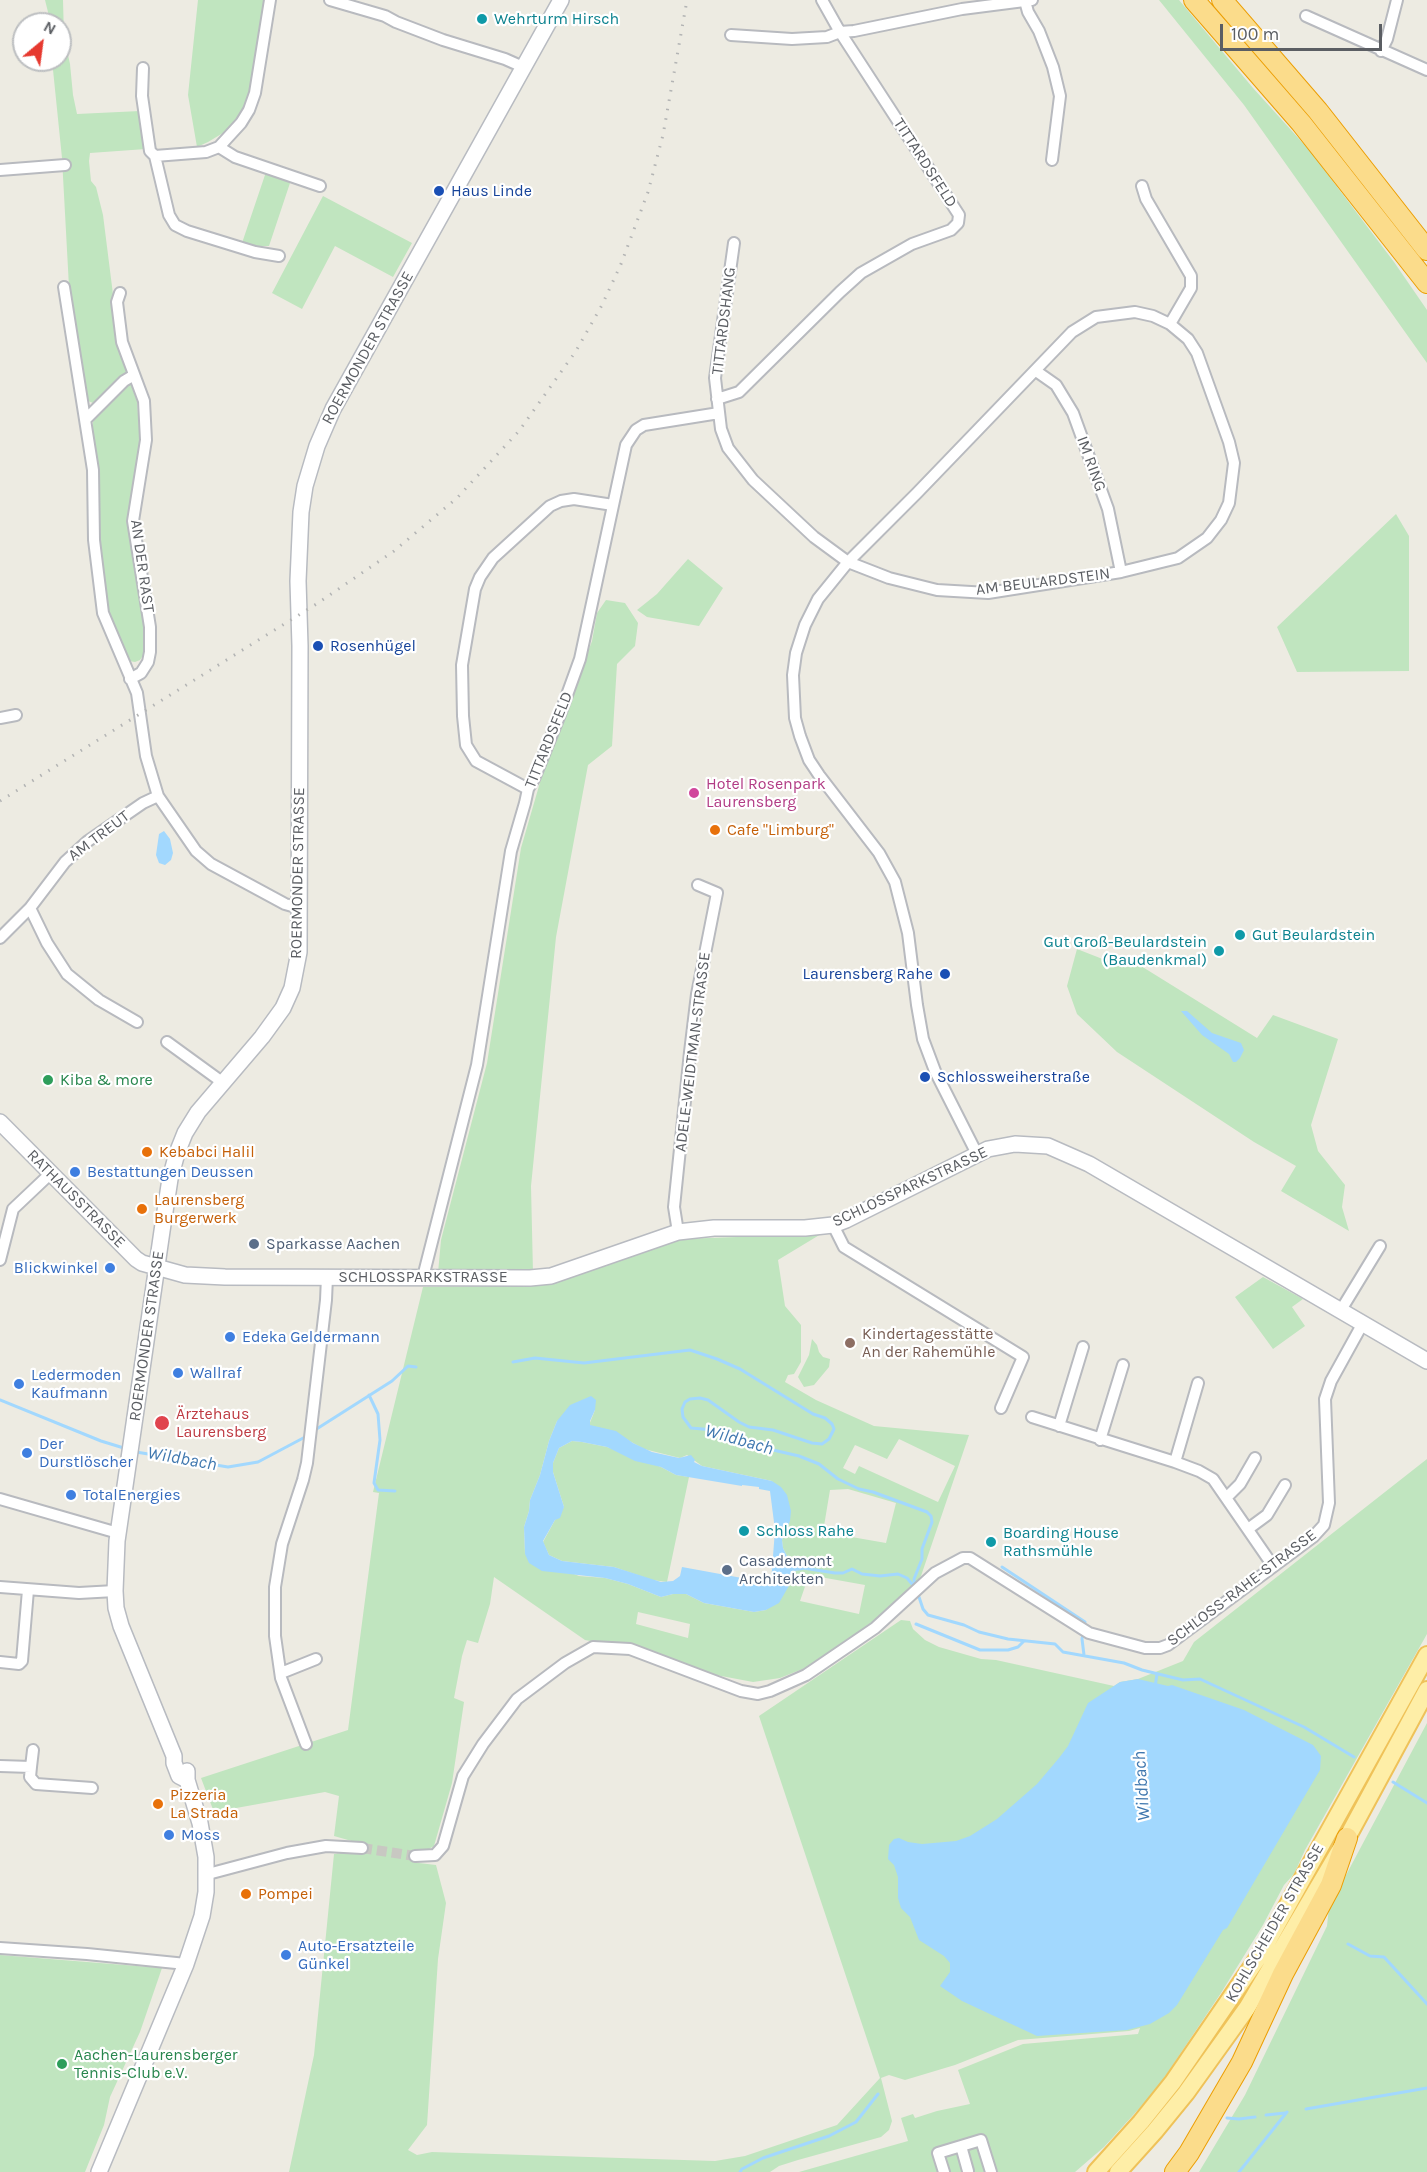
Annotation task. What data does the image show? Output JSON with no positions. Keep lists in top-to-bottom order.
{
  "streets": {
    "main road": [
      "ROERMONDER STRASSE",
      "SCHLOSSPARKSTRASSE",
      "RATHAUSSTRASSE",
      "KOHLSCHEIDER STRASSE"
    ],
    "street": [
      "TITTARDSFELD",
      "TITTARDSHANG",
      "IM RING",
      "AN DER RAST",
      "AM BEULARDSTEIN",
      "AM TREUT",
      "ADELE-WEIDTMAN-STRASSE",
      "SCHLOSS-RAHE-STRASSE"
    ]
  },
  "crossings": [
    ["TITTARDSFELD", "TITTARDSHANG"],
    ["TITTARDSFELD", "SCHLOSSPARKSTRASSE"],
    ["TITTARDSHANG", "AM BEULARDSTEIN"],
    ["ROERMONDER STRASSE", "SCHLOSSPARKSTRASSE"],
    ["ROERMONDER STRASSE", "RATHAUSSTRASSE"],
    ["IM RING", "AM BEULARDSTEIN"],
    ["ADELE-WEIDTMAN-STRASSE", "SCHLOSSPARKSTRASSE"],
    ["SCHLOSSPARKSTRASSE", "RATHAUSSTRASSE"],
    ["SCHLOSSPARKSTRASSE", "SCHLOSS-RAHE-STRASSE"]
  ],
  "water": ["Wildbach"],
  "places": [
    "Wehrturm Hirsch",
    "Haus Linde",
    "Rosenhügel",
    "Hotel Rosenpark Laurensberg",
    "Cafe \"Limburg\"",
    "Gut Beulardstein",
    "Gut Groß-Beulardstein (Baudenkmal)",
    "Laurensberg Rahe",
    "Schlossweiherstraße",
    "Kiba & more",
    "Kebabci Halil",
    "Bestattungen Deussen",
    "Laurensberg Burgerwerk",
    "Sparkasse Aachen",
    "Blickwinkel",
    "Edeka Geldermann",
    "Kindertagesstätte An der Rahemühle",
    "Wallraf",
    "Ledermoden Kaufmann",
    "Ärztehaus Laurensberg",
    "Der Durstlöscher",
    "TotalEnergies",
    "Schloss Rahe",
    "Boarding House Rathsmühle",
    "Casademont Architekten",
    "Pizzeria La Strada",
    "Moss",
    "Pompei",
    "Auto-Ersatzteile Günkel",
    "Aachen-Laurensberger Tennis-Club e.V."
  ],
  "scale_bar": "100 m",
  "north": "top right"
}
